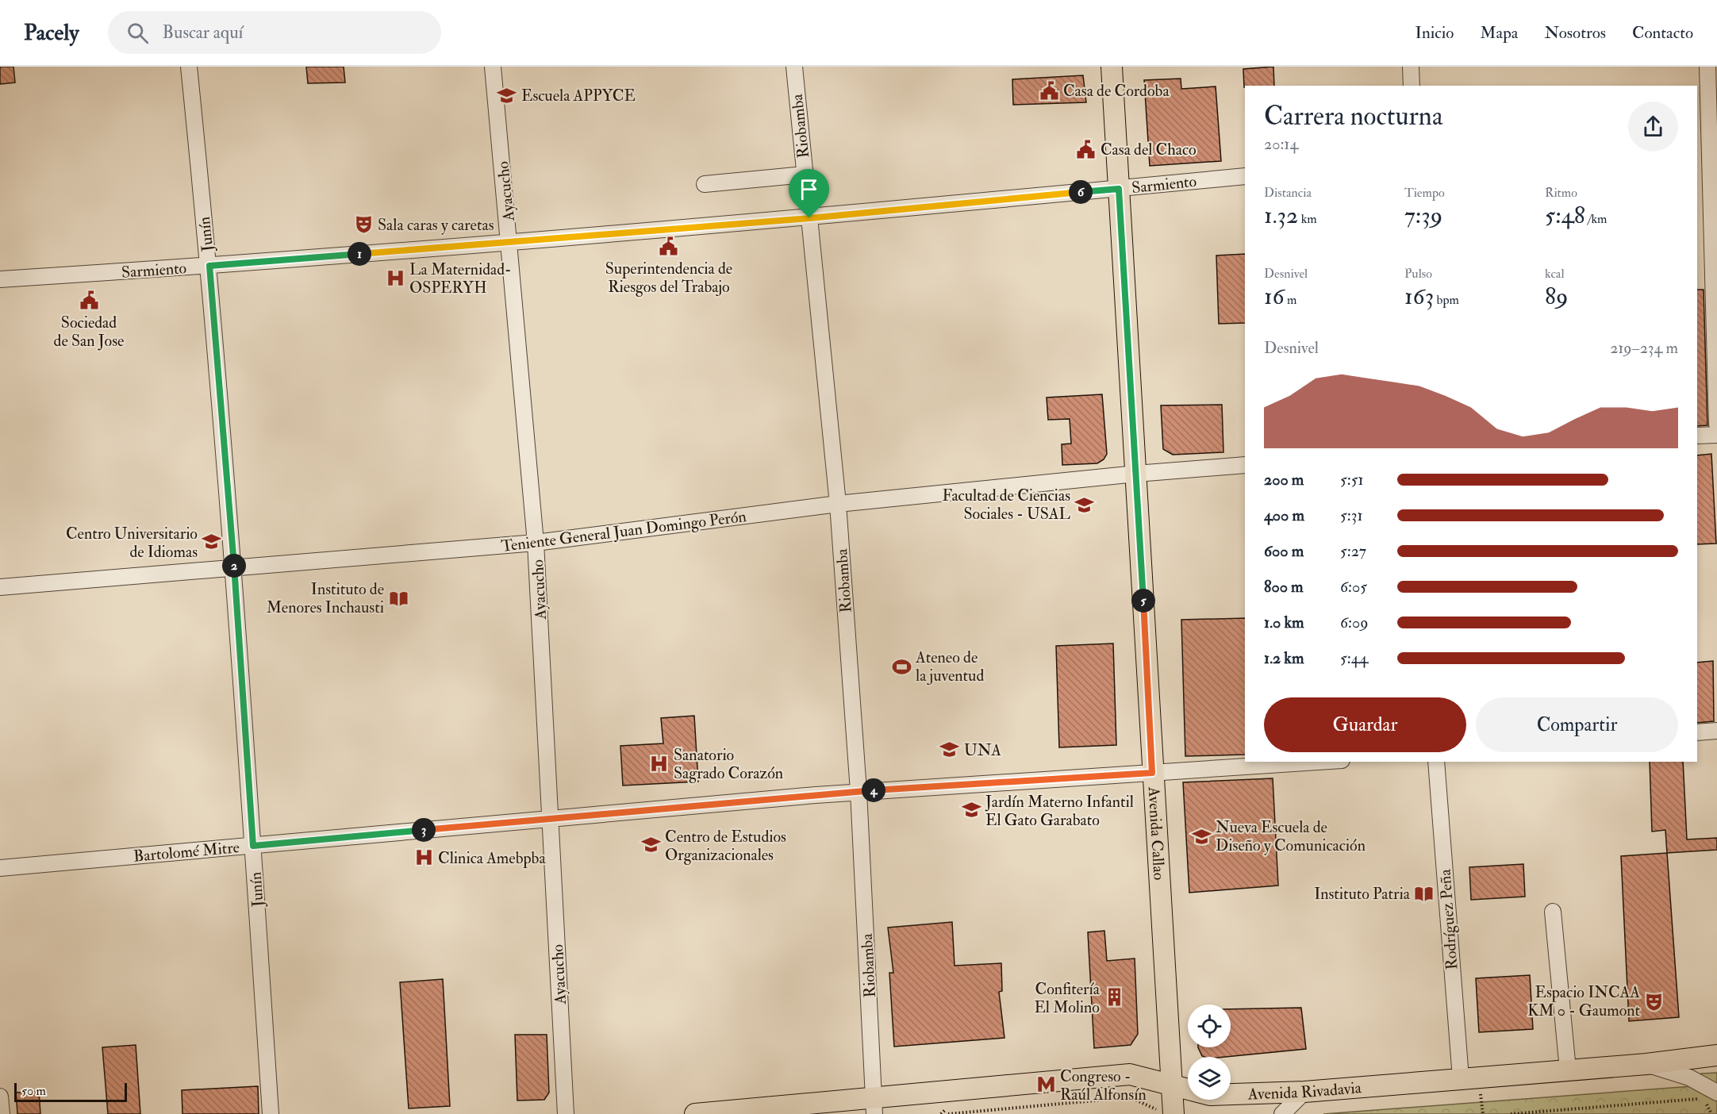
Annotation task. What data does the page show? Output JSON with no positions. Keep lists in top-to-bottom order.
{
  "streets": {
    "main road": ["Avenida Callao", "Avenida Rivadavia"],
    "street": [
      "Riobamba",
      "Sarmiento",
      "Ayacucho",
      "Junín",
      "Teniente General Juan Domingo Perón",
      "Bartolomé Mitre",
      "Rodríguez Peña"
    ]
  },
  "crossings": [
    ["Riobamba", "Sarmiento"],
    ["Riobamba", "Teniente General Juan Domingo Perón"],
    ["Riobamba", "Bartolomé Mitre"],
    ["Riobamba", "Avenida Rivadavia"],
    ["Sarmiento", "Ayacucho"],
    ["Sarmiento", "Junín"],
    ["Sarmiento", "Avenida Callao"],
    ["Ayacucho", "Teniente General Juan Domingo Perón"],
    ["Ayacucho", "Bartolomé Mitre"],
    ["Junín", "Teniente General Juan Domingo Perón"],
    ["Junín", "Bartolomé Mitre"],
    ["Teniente General Juan Domingo Perón", "Avenida Callao"],
    ["Avenida Callao", "Bartolomé Mitre"],
    ["Avenida Callao", "Avenida Rivadavia"],
    ["Rodríguez Peña", "Avenida Rivadavia"]
  ],
  "places": {
    "public building": [
      "Casa de Cordoba",
      "Casa del Chaco",
      "Superintendencia de Riesgos del Trabajo",
      "Sociedad de San Jose"
    ],
    "school or university": [
      "Escuela APPYCE",
      "Facultad de Ciencias Sociales - USAL",
      "Centro Universitario de Idiomas",
      "UNA",
      "Jardín Materno Infantil El Gato Garabato",
      "Nueva Escuela de Diseño y Comunicación",
      "Centro de Estudios Organizacionales"
    ],
    "theatre": ["Sala caras y caretas", "Espacio INCAA KM 0 - Gaumont"],
    "hospital": ["La Maternidad- OSPERYH", "Sanatorio Sagrado Corazón", "Clinica Amebpba"],
    "library": ["Instituto de Menores Inchausti", "Instituto Patria"],
    "sports": ["Ateneo de la juventud"],
    "building": ["Confitería El Molino"],
    "metro station": ["Congreso - Raúl Alfonsín"]
  },
  "scale_bar": "50 m",
  "page": {
    "header": "Pacely",
    "search": "Buscar aquí",
    "nav": [
      "Inicio",
      "Mapa",
      "Nosotros",
      "Contacto"
    ],
    "heading": ["Carrera nocturna", "20:14"],
    "stats": [
      ["Distancia", "1.32 km"],
      ["Tiempo", "7:39"],
      ["Ritmo", "5:48 /km"],
      ["Desnivel", "16 m"],
      ["Pulso", "163 bpm"],
      ["kcal", "89"]
    ],
    "pins": [
      "6",
      "1",
      "2",
      "5",
      "4",
      "3"
    ],
    "chart": ["Desnivel", "219–234 m"],
    "list": [
      {
        "name": "200 m",
        "note": "5:51"
      },
      {
        "name": "400 m",
        "note": "5:31"
      },
      {
        "name": "600 m",
        "note": "5:27"
      },
      {
        "name": "800 m",
        "note": "6:05"
      },
      {
        "name": "1.0 km",
        "note": "6:09"
      },
      {
        "name": "1.2 km",
        "note": "5:44"
      }
    ],
    "buttons": ["Guardar", "Compartir"],
    "scale": "50 m"
  }
}
